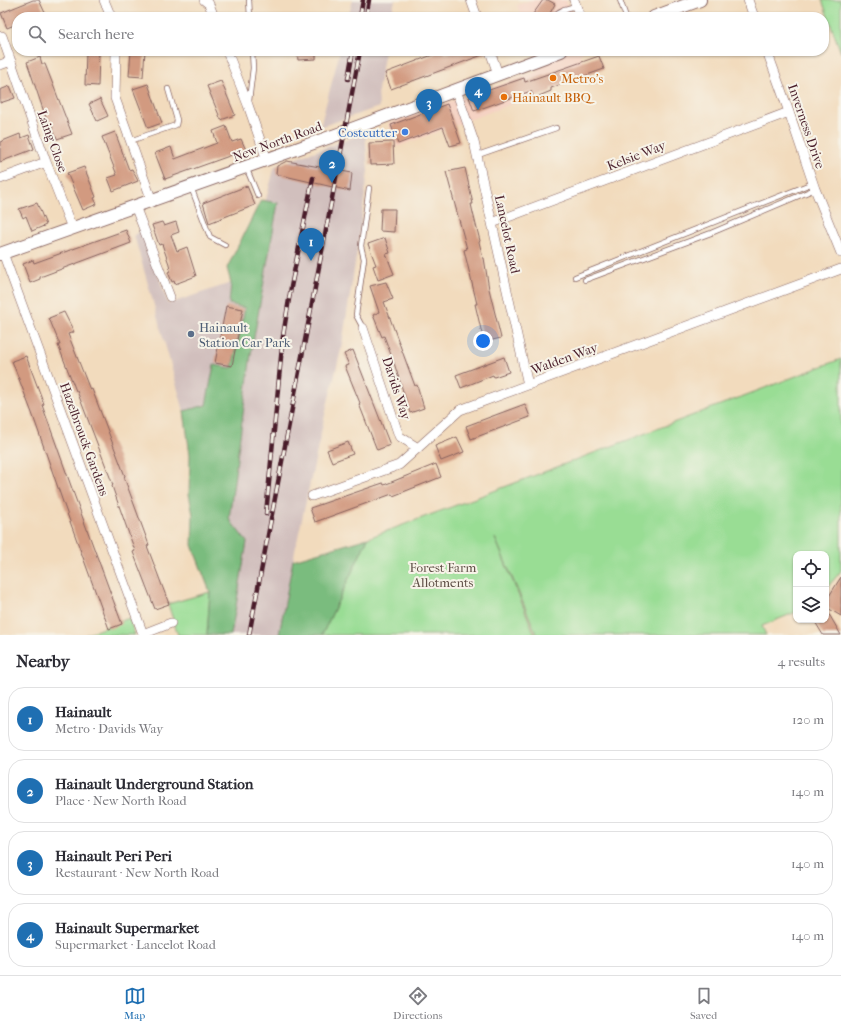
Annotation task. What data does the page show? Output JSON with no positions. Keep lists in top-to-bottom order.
{
  "streets": {
    "street": [
      "Inverness Drive",
      "Laing Close",
      "New North Road",
      "Kelsie Way",
      "Lancelot Road",
      "Walden Way",
      "Davids Way",
      "Hazelbrouck Gardens"
    ]
  },
  "crossings": [
    ["Inverness Drive", "Kelsie Way"],
    ["Laing Close", "New North Road"],
    ["New North Road", "Lancelot Road"],
    ["New North Road", "Hazelbrouck Gardens"],
    ["Kelsie Way", "Lancelot Road"],
    ["Lancelot Road", "Walden Way"],
    ["Walden Way", "Davids Way"]
  ],
  "parks": ["Forest Farm Allotments"],
  "places": [
    "Metro's",
    "Hainault BBQ",
    "Costcutter",
    "Hainault Station Car Park"
  ],
  "page": {
    "search": "Search here",
    "pins": [
      "4",
      "3",
      "2",
      "1"
    ],
    "heading": ["Nearby", "4 results"],
    "list": [
      {
        "mark": "1",
        "name": "Hainault",
        "note": "Metro · Davids Way",
        "value": "120 m"
      },
      {
        "mark": "2",
        "name": "Hainault Underground Station",
        "note": "Place · New North Road",
        "value": "140 m"
      },
      {
        "mark": "3",
        "name": "Hainault Peri Peri",
        "note": "Restaurant · New North Road",
        "value": "140 m"
      },
      {
        "mark": "4",
        "name": "Hainault Supermarket",
        "note": "Supermarket · Lancelot Road",
        "value": "140 m"
      }
    ],
    "nav": ["Map", "Directions", "Saved"]
  }
}
